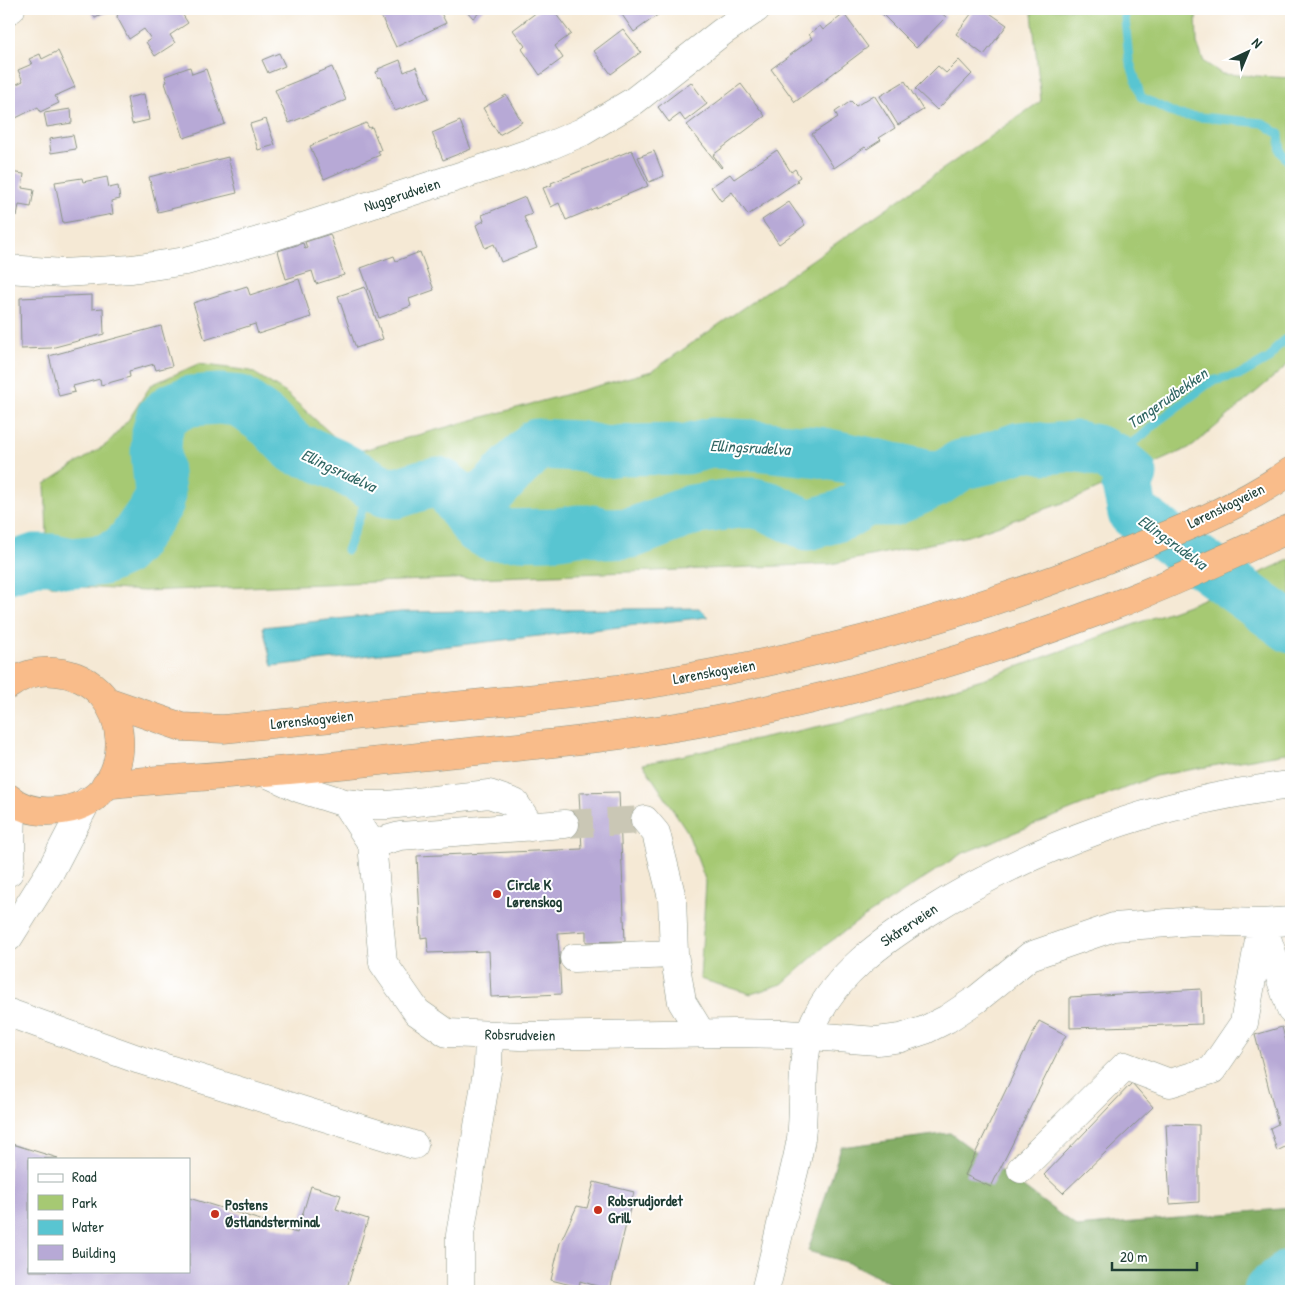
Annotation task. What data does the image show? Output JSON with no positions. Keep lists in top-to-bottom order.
{
  "streets": {
    "highway": ["Lørenskogveien"],
    "street": ["Nuggerudveien", "Skårerveien", "Robsrudveien"]
  },
  "crossings": [
    ["Skårerveien", "Robsrudveien"]
  ],
  "water": ["Tangerudbekken", "Ellingsrudelva"],
  "places": ["Circle K Lørenskog", "Robsrudjordet Grill", "Postens Østlandsterminal"],
  "legend": [
    "Road",
    "Park",
    "Water",
    "Building"
  ],
  "scale_bar": "20 m",
  "north": "top right"
}
